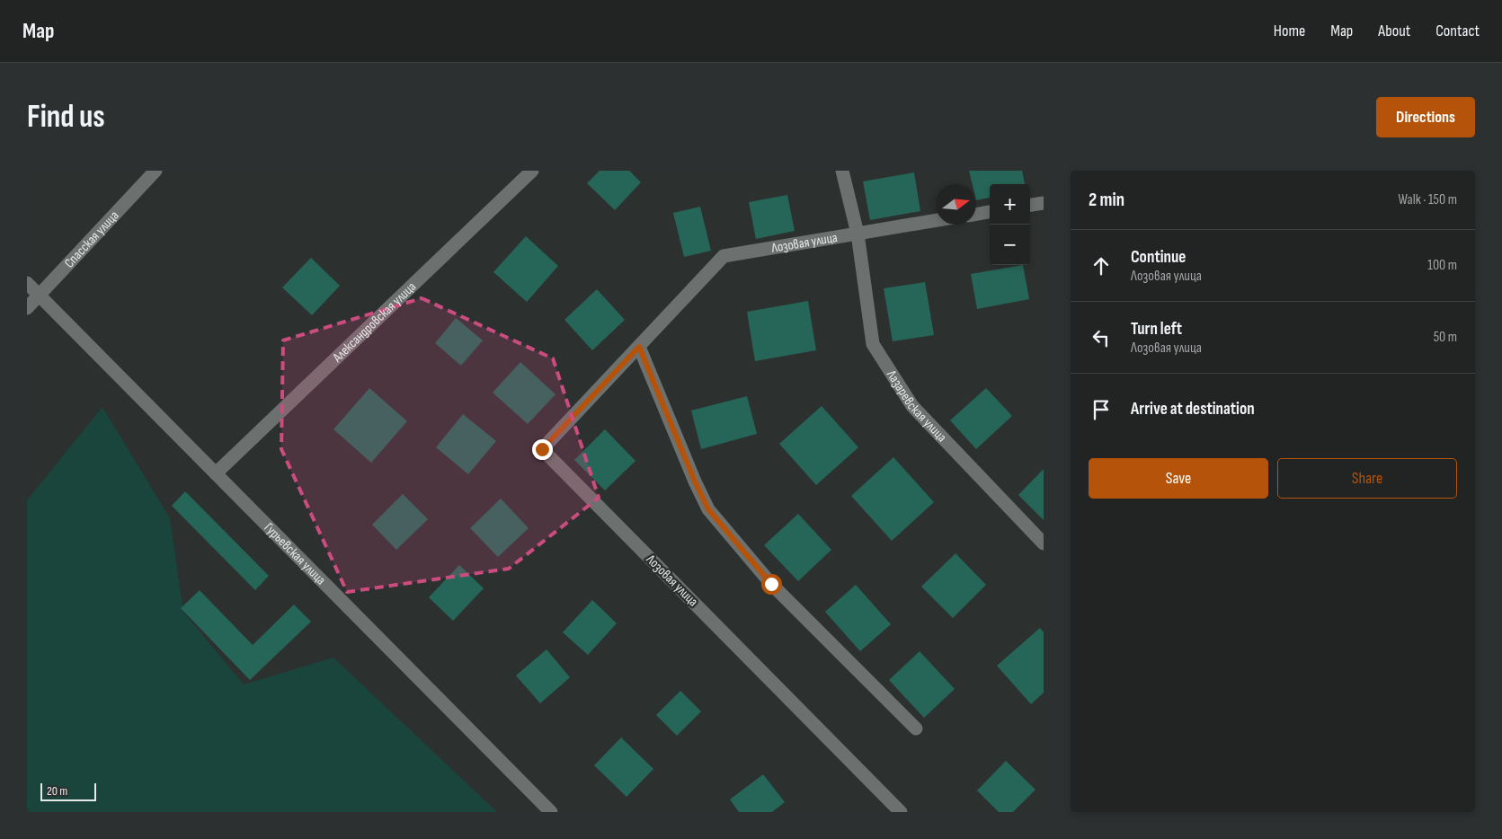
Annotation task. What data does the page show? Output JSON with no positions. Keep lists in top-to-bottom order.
{
  "streets": {
    "street": [
      "Спасская улица",
      "Лозовая улица",
      "Александровская улица",
      "Лазаревская улица",
      "Гурьевская улица"
    ]
  },
  "crossings": [
    ["Спасская улица", "Гурьевская улица"],
    ["Лозовая улица", "Лазаревская улица"],
    ["Александровская улица", "Гурьевская улица"]
  ],
  "scale_bar": "20 m",
  "north": "right",
  "page": {
    "header": "Map",
    "nav": [
      "Home",
      "Map",
      "About",
      "Contact"
    ],
    "buttons": [
      "Directions",
      ["Save", "Share"]
    ],
    "title": "Find us",
    "heading": ["2 min", "Walk · 150 m"],
    "map_buttons": ["+", "−"],
    "list": [
      ["Continue", "Лозовая улица", "100 m"],
      ["Turn left", "Лозовая улица", "50 m"],
      "Arrive at destination"
    ],
    "scale": "20 m"
  }
}
